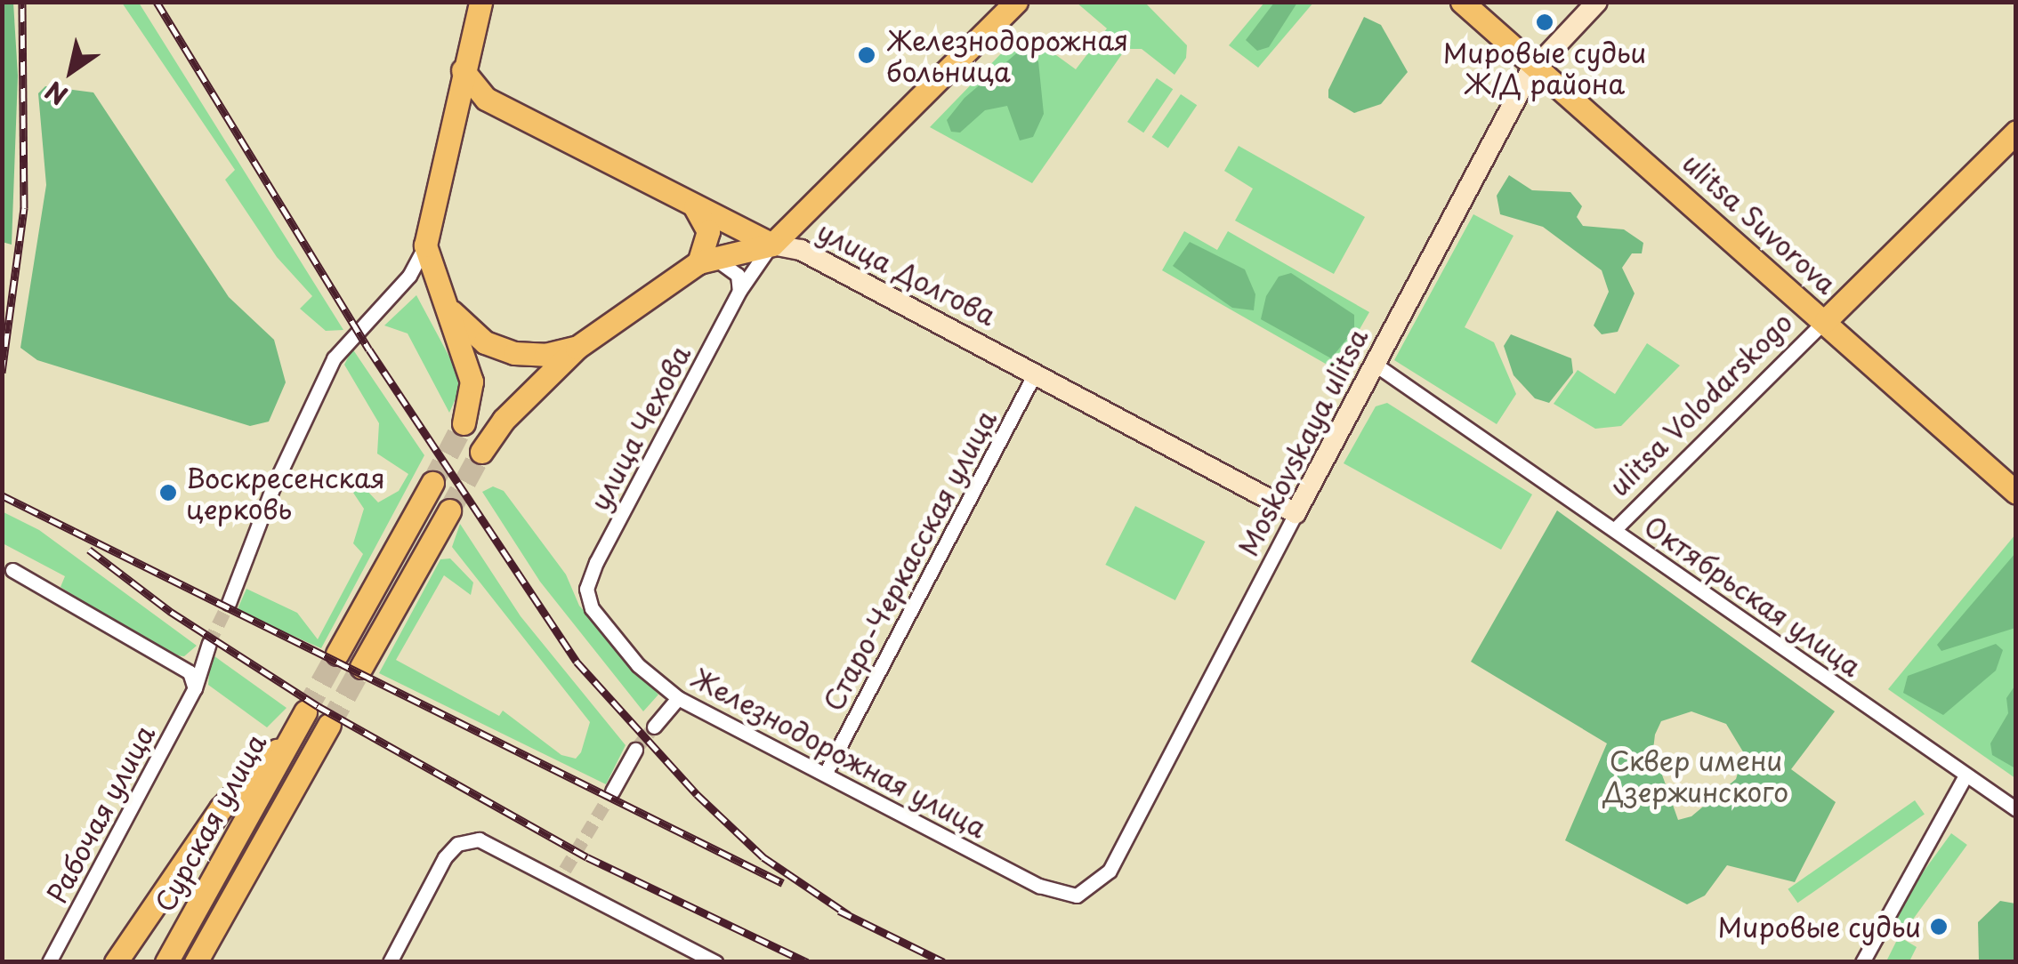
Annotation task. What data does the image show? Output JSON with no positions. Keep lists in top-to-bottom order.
{
  "streets": {
    "main road": [
      "ulitsa Suvorova",
      "улица Долгова",
      "ulitsa Volodarskogo",
      "Moskovskaya ulitsa",
      "Сурская улица"
    ],
    "street": [
      "улица Чехова",
      "Старо-Черкасская улица",
      "Октябрьская улица",
      "Железнодорожная улица",
      "Рабочая улица"
    ]
  },
  "crossings": [
    ["ulitsa Suvorova", "ulitsa Volodarskogo"],
    ["ulitsa Suvorova", "Moskovskaya ulitsa"],
    ["улица Долгова", "улица Чехова"],
    ["улица Долгова", "Moskovskaya ulitsa"],
    ["улица Долгова", "Старо-Черкасская улица"],
    ["ulitsa Volodarskogo", "Октябрьская улица"],
    ["улица Чехова", "Железнодорожная улица"],
    ["Moskovskaya ulitsa", "Октябрьская улица"],
    ["Moskovskaya ulitsa", "Железнодорожная улица"],
    ["Старо-Черкасская улица", "Железнодорожная улица"]
  ],
  "parks": ["Сквер имени Дзержинского"],
  "places": [
    "Мировые судьи Ж/Д района",
    "Железнодорожная больница",
    "Воскресенская церковь",
    "Мировые судьи"
  ],
  "north": "bottom left"
}
